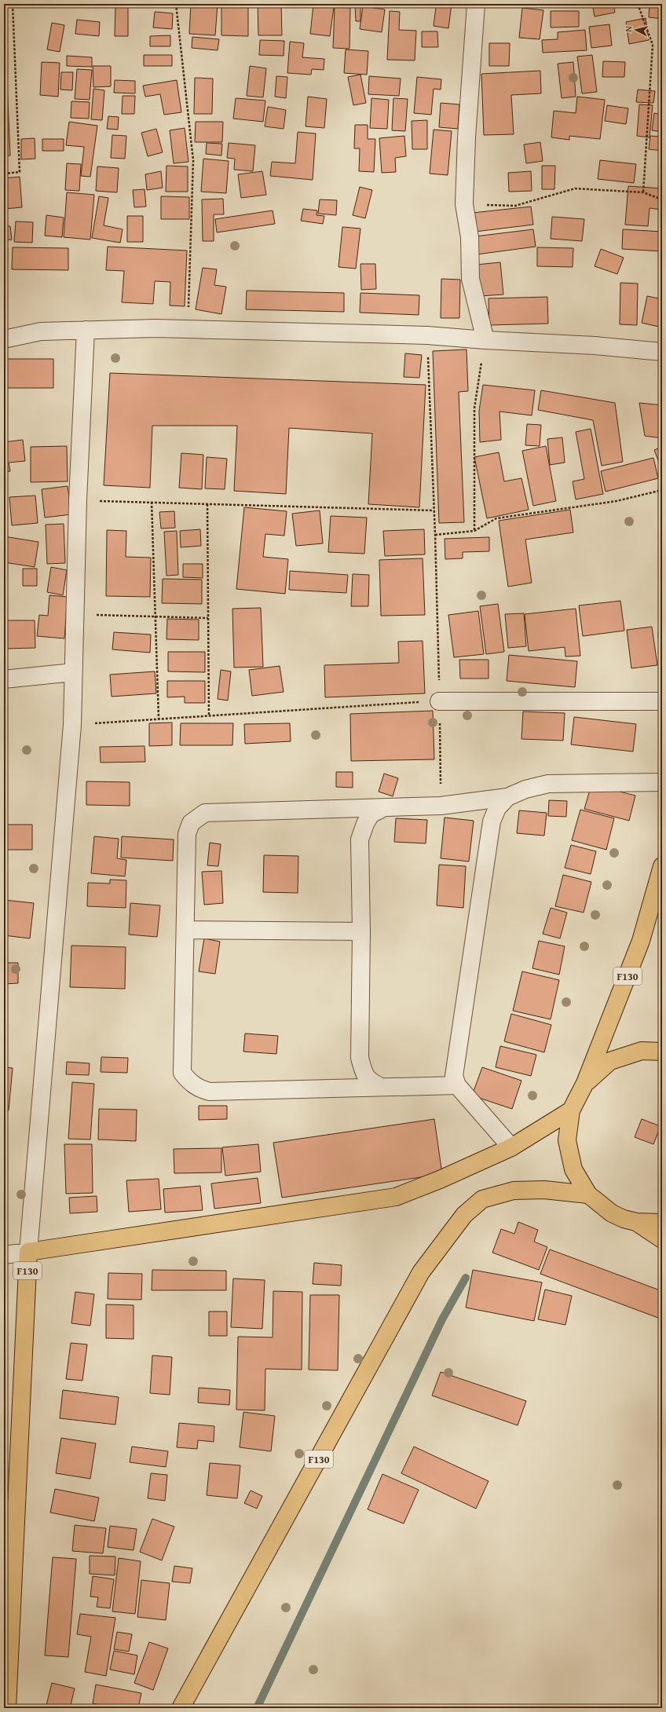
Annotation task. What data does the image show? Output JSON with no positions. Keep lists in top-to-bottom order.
{
  "streets": {
    "main road": ["F130"]
  },
  "north": "left"
}
